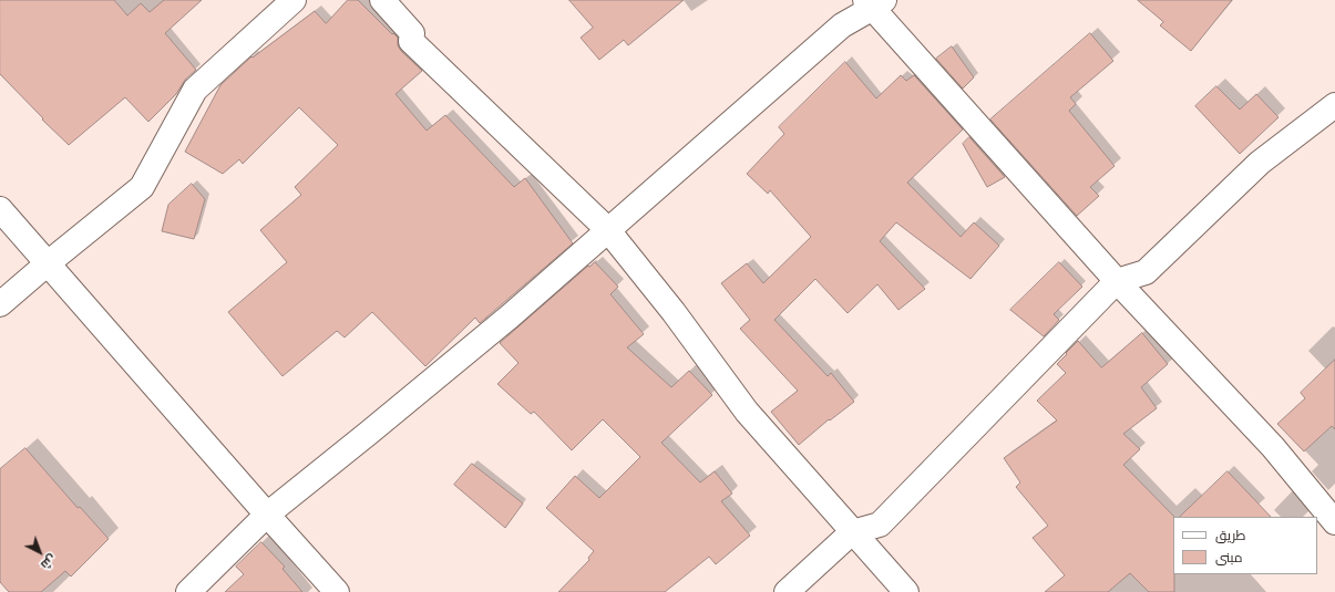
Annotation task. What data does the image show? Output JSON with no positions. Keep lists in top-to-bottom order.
{
  "legend": ["طريق", "مبنى"],
  "north": "bottom right"
}
